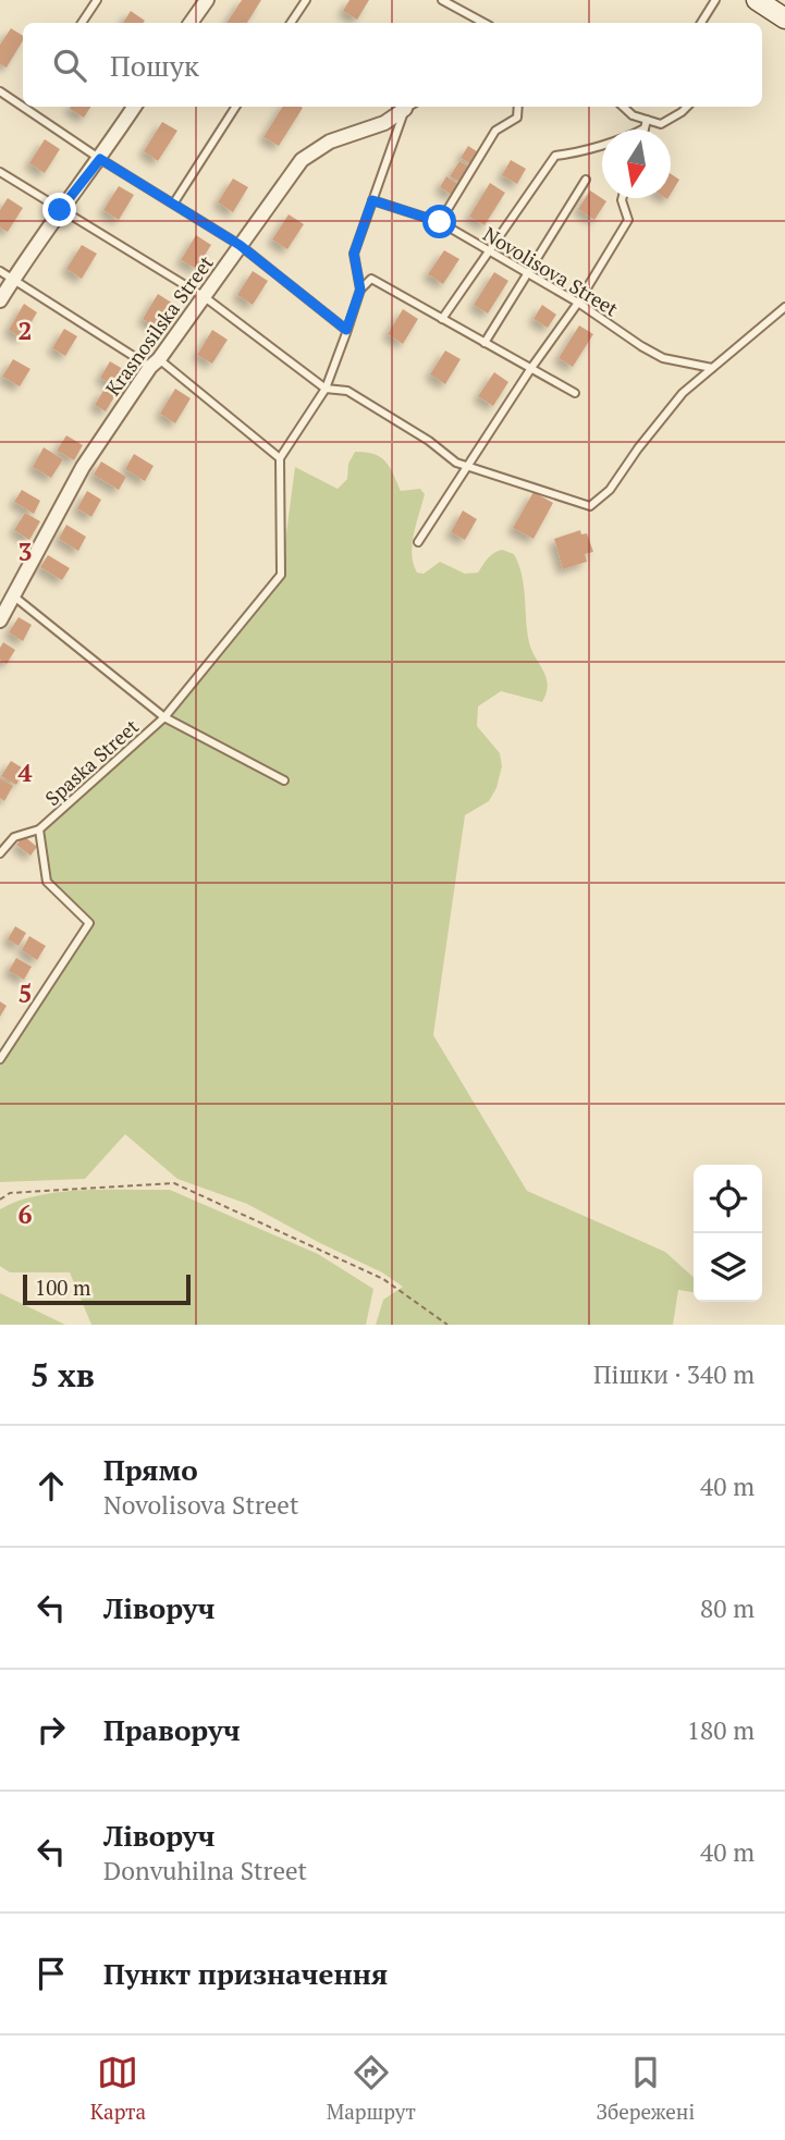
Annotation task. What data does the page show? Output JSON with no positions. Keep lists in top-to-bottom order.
{
  "streets": {
    "street": ["Krasnosilska Street"],
    "lane": ["Novolisova Street", "Spaska Street"]
  },
  "scale_bar": "100 m",
  "north": "bottom",
  "page": {
    "search": "Пошук",
    "scale": "100 m",
    "heading": ["5 хв", "Пішки · 340 m"],
    "list": [
      ["Прямо", "Novolisova Street", "40 m"],
      ["Ліворуч", "80 m"],
      ["Праворуч", "180 m"],
      ["Ліворуч", "Donvuhilna Street", "40 m"],
      "Пункт призначення"
    ],
    "nav": ["Карта", "Маршрут", "Збережені"]
  },
  "grid": {
    "rows": [
      "2",
      "3",
      "4",
      "5",
      "6"
    ]
  }
}
